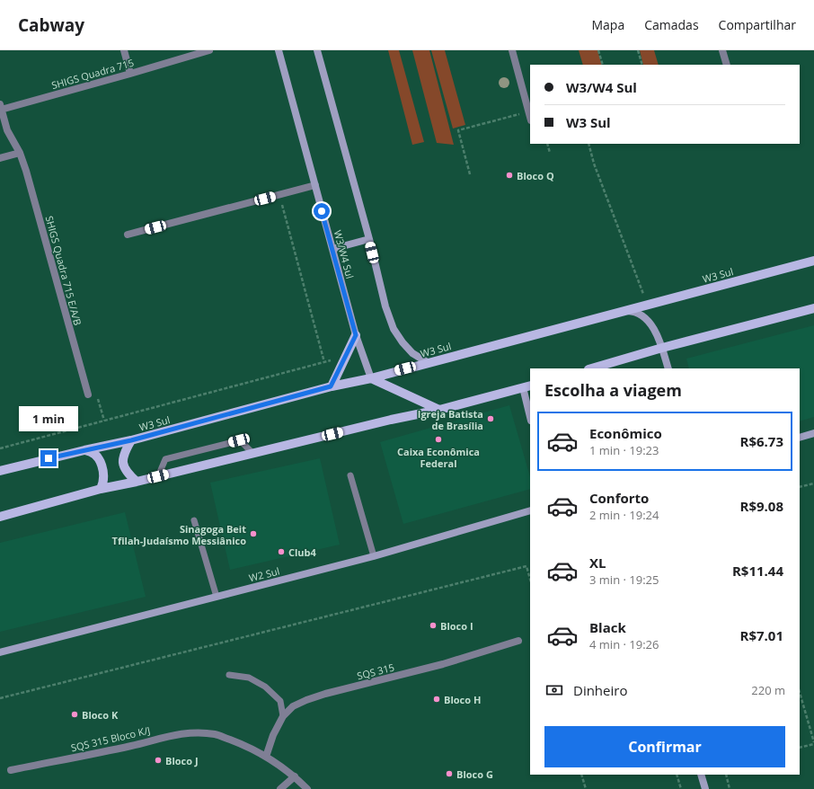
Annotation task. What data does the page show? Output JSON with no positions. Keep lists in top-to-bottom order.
{
  "streets": {
    "main road": ["W3/W4 Sul", "W3 Sul", "W2 Sul"],
    "street": [
      "SHIGS Quadra 715",
      "SHIGS Quadra 715 E/A/B",
      "SQS 315",
      "SQS 315 Bloco K/J"
    ]
  },
  "crossings": [
    ["SHIGS Quadra 715", "SHIGS Quadra 715 E/A/B"],
    ["W3/W4 Sul", "W3 Sul"],
    ["SQS 315", "SQS 315 Bloco K/J"]
  ],
  "places": [
    "Bloco Q",
    "Igreja Batista de Brasília",
    "Caixa Econômica Federal",
    "Sinagoga Beit Tfilah-Judaísmo Messiânico",
    "Club4",
    "Bloco I",
    "Bloco H",
    "Bloco K",
    "Bloco J",
    "Bloco G"
  ],
  "page": {
    "header": "Cabway",
    "nav": ["Mapa", "Camadas", "Compartilhar"],
    "banner": ["W3/W4 Sul", "W3 Sul"],
    "heading": "Escolha a viagem",
    "bubble": "1 min",
    "list": [
      {
        "name": "Econômico",
        "note": "1 min · 19:23",
        "value": "R$6.73"
      },
      {
        "name": "Conforto",
        "note": "2 min · 19:24",
        "value": "R$9.08"
      },
      {
        "name": "XL",
        "note": "3 min · 19:25",
        "value": "R$11.44"
      },
      {
        "name": "Black",
        "note": "4 min · 19:26",
        "value": "R$7.01"
      }
    ],
    "pay": ["Dinheiro", "220 m"],
    "buttons": "Confirmar"
  }
}
